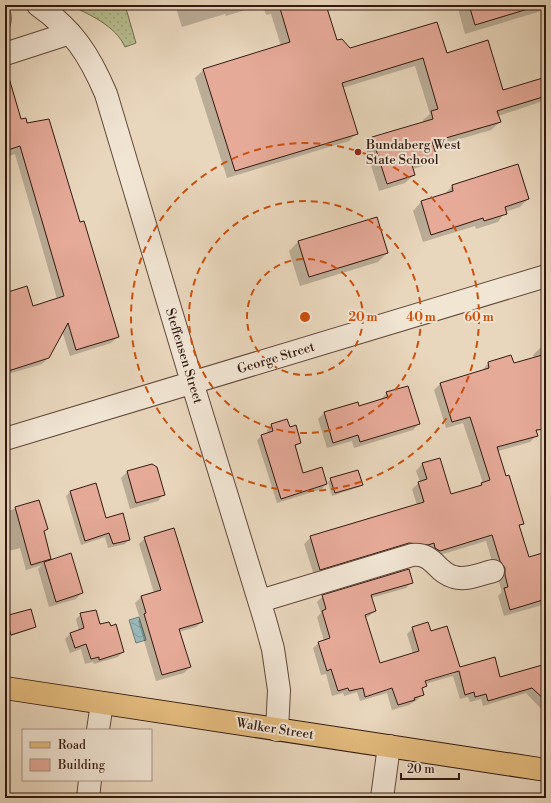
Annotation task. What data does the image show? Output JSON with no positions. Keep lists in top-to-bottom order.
{
  "streets": {
    "main road": ["Walker Street"],
    "street": ["Steffensen Street", "George Street"]
  },
  "crossings": [
    ["Steffensen Street", "George Street"],
    ["Steffensen Street", "Walker Street"]
  ],
  "places": ["Bundaberg West State School"],
  "legend": ["Road", "Building"],
  "scale_bar": "20 m",
  "rings": ["20 m", "40 m", "60 m"]
}
